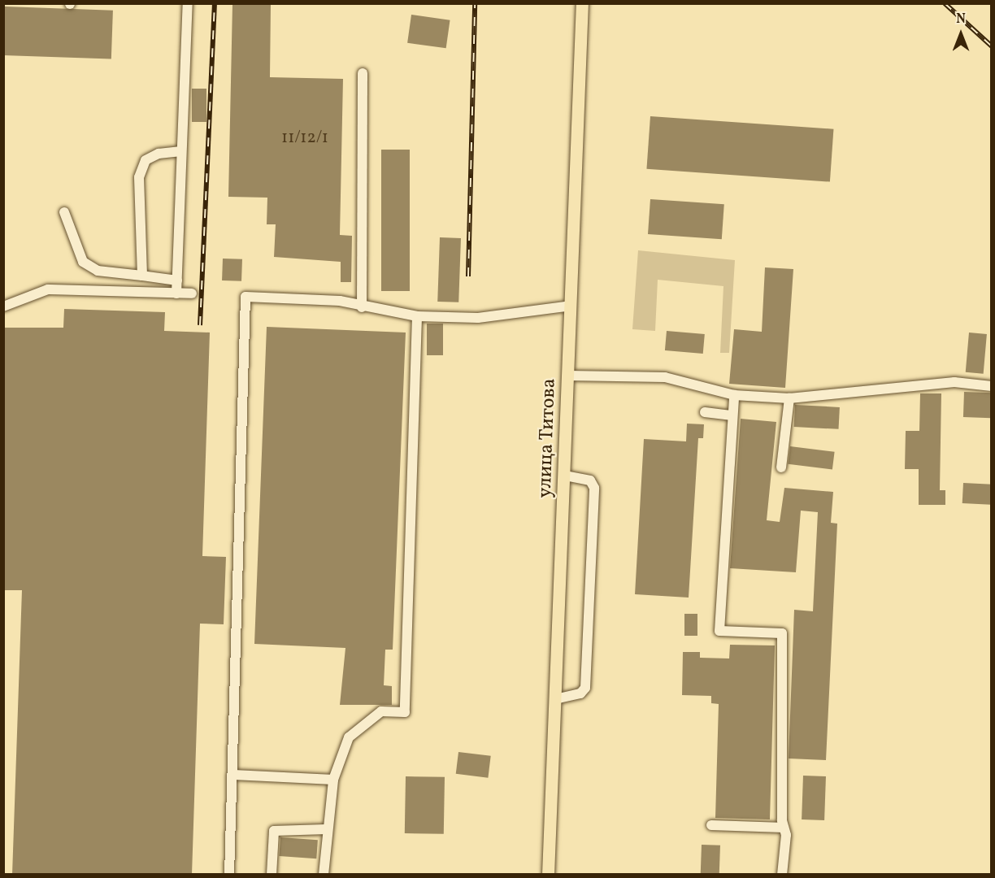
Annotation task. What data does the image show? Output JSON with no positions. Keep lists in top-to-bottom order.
{
  "streets": {
    "main road": ["улица Титова"]
  },
  "house_numbers": ["11/12/1"],
  "north": "top"
}
